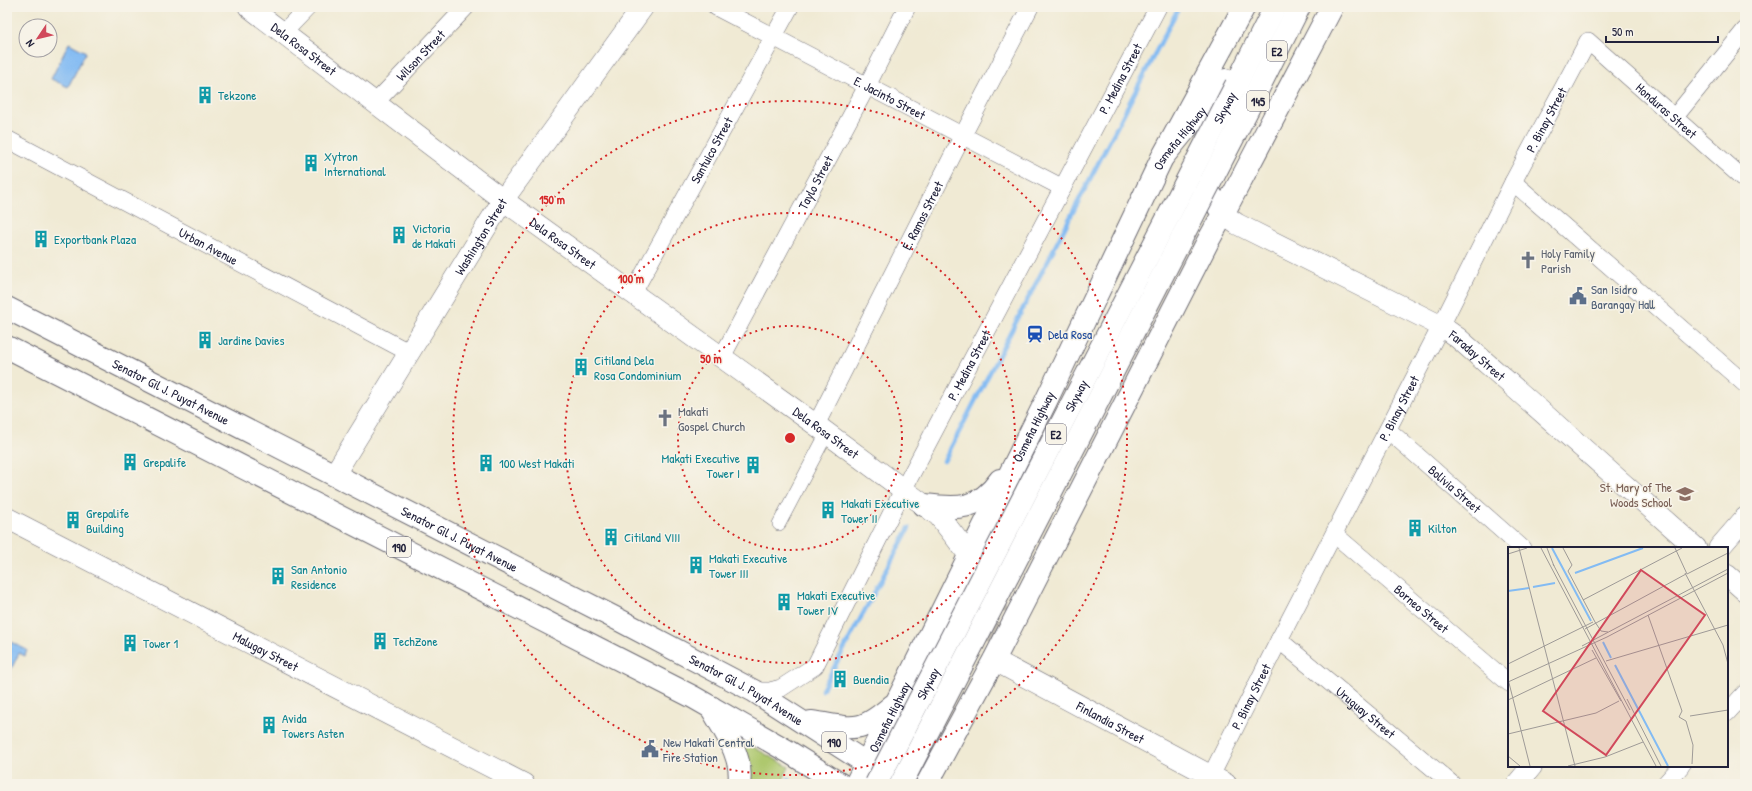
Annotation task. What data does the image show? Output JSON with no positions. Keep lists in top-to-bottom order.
{
  "streets": {
    "main road": [
      "E2",
      "145",
      "Skyway",
      "Osmeña Highway",
      "Senator Gil J. Puyat Avenue",
      "190"
    ],
    "street": [
      "Dela Rosa Street",
      "Wilson Street",
      "P. Medina Street",
      "E. Jacinto Street",
      "Honduras Street",
      "P. Binay Street",
      "Santuico Street",
      "Taylo Street",
      "E. Ramos Street",
      "Washington Street",
      "Urban Avenue",
      "Faraday Street",
      "Bolivia Street",
      "Borneo Street",
      "Malugay Street",
      "Uruguay Street",
      "Finlandia Street"
    ]
  },
  "crossings": [
    ["Dela Rosa Street", "Wilson Street"],
    ["Dela Rosa Street", "P. Medina Street"],
    ["Dela Rosa Street", "Osmeña Highway"],
    ["Dela Rosa Street", "Santuico Street"],
    ["Dela Rosa Street", "Taylo Street"],
    ["Dela Rosa Street", "E. Ramos Street"],
    ["Dela Rosa Street", "Washington Street"],
    ["P. Medina Street", "E. Jacinto Street"],
    ["P. Medina Street", "Senator Gil J. Puyat Avenue"],
    ["E. Jacinto Street", "Santuico Street"],
    ["E. Jacinto Street", "Taylo Street"],
    ["E. Jacinto Street", "E. Ramos Street"],
    ["Skyway", "Senator Gil J. Puyat Avenue"],
    ["Honduras Street", "P. Binay Street"],
    ["P. Binay Street", "Faraday Street"],
    ["P. Binay Street", "Bolivia Street"],
    ["P. Binay Street", "Borneo Street"],
    ["P. Binay Street", "Uruguay Street"],
    ["P. Binay Street", "Finlandia Street"],
    ["Osmeña Highway", "Senator Gil J. Puyat Avenue"],
    ["Washington Street", "Urban Avenue"],
    ["Washington Street", "Senator Gil J. Puyat Avenue"]
  ],
  "places": {
    "building": [
      "Tekzone",
      "Xytron International",
      "Victoria de Makati",
      "Exportbank Plaza",
      "Jardine Davies",
      "Citiland Dela Rosa Condominium",
      "Grepalife",
      "100 West Makati",
      "Makati Executive Tower I",
      "Makati Executive Tower II",
      "Grepalife Building",
      "Kilton",
      "Citiland VIII",
      "Makati Executive Tower III",
      "San Antonio Residence",
      "Makati Executive Tower IV",
      "TechZone",
      "Tower 1",
      "Buendia",
      "Avida Towers Asten"
    ],
    "church": ["Holy Family Parish", "Makati Gospel Church"],
    "public building": ["San Isidro Barangay Hall", "New Makati Central Fire Station"],
    "station": ["Dela Rosa"],
    "school or university": ["St. Mary of The Woods School"]
  },
  "scale_bar": "50 m",
  "north": "bottom left",
  "rings": ["150 m", "100 m", "50 m"]
}
